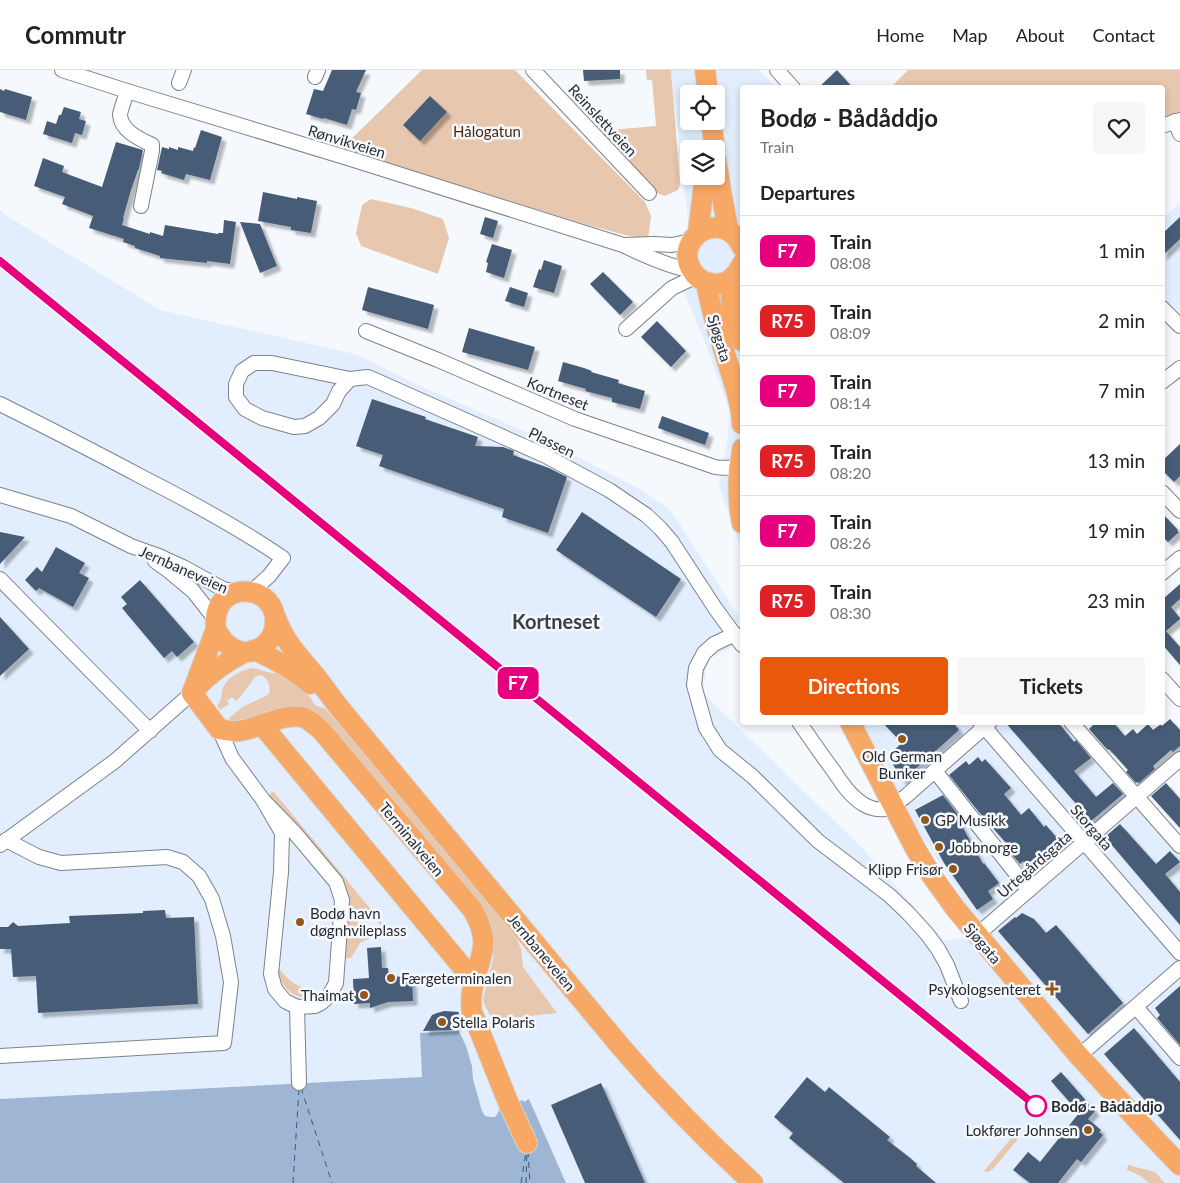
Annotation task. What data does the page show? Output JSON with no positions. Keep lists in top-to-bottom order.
{
  "streets": {
    "highway": ["Sjøgata", "Jernbaneveien", "Terminalveien"],
    "street": [
      "Reinslettveien",
      "Rønvikveien",
      "Kortneset",
      "Plassen",
      "Storgata",
      "Urtegårdsgata"
    ]
  },
  "crossings": [
    ["Rønvikveien", "Sjøgata"],
    ["Sjøgata", "Urtegårdsgata"],
    ["Storgata", "Urtegårdsgata"]
  ],
  "districts": ["Kortneset"],
  "parks": ["Hålogatun"],
  "places": {
    "other": [
      "Old German Bunker",
      "GP Musikk",
      "Jobbnorge",
      "Klipp Frisør",
      "Bodø havn døgnhvileplass",
      "Færgeterminalen",
      "Thaimat",
      "Stella Polaris",
      "Bodø - Bådåddjo",
      "Lokfører Johnsen"
    ],
    "health": ["Psykologsenteret"]
  },
  "page": {
    "header": "Commutr",
    "nav": [
      "Home",
      "Map",
      "About",
      "Contact"
    ],
    "on_map": "F7",
    "heading": [
      ["Bodø - Bådåddjo", "Train"],
      "Departures"
    ],
    "list": [
      {
        "mark": "F7",
        "name": "Train",
        "note": "08:08",
        "value": "1 min"
      },
      {
        "mark": "R75",
        "name": "Train",
        "note": "08:09",
        "value": "2 min"
      },
      {
        "mark": "F7",
        "name": "Train",
        "note": "08:14",
        "value": "7 min"
      },
      {
        "mark": "R75",
        "name": "Train",
        "note": "08:20",
        "value": "13 min"
      },
      {
        "mark": "F7",
        "name": "Train",
        "note": "08:26",
        "value": "19 min"
      },
      {
        "mark": "R75",
        "name": "Train",
        "note": "08:30",
        "value": "23 min"
      }
    ],
    "buttons": ["Directions", "Tickets"]
  }
}
